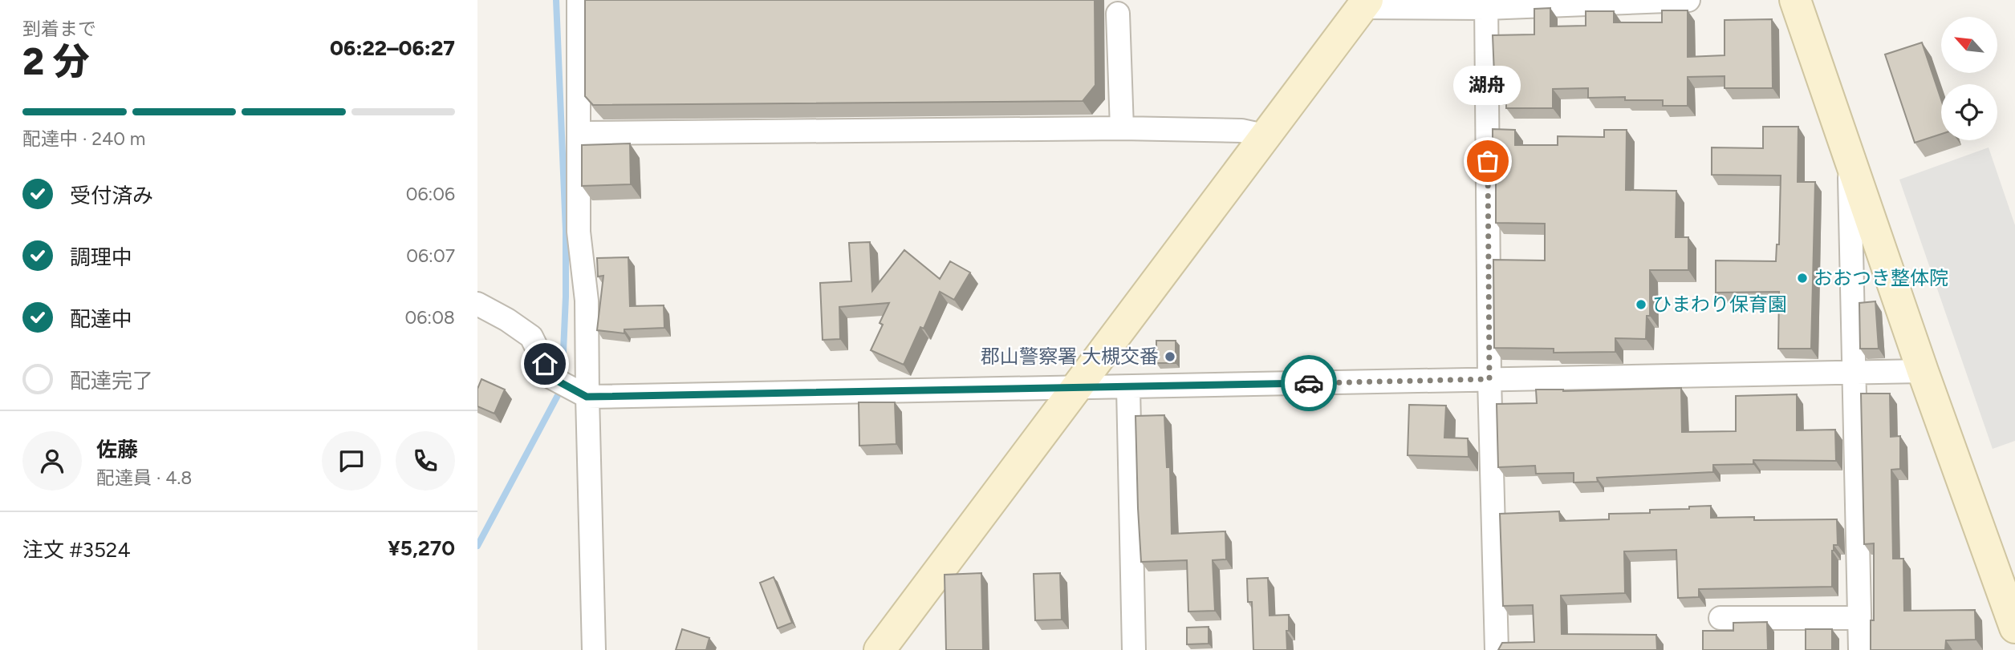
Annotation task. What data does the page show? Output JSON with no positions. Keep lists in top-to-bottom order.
{
  "places": [
    "湖舟",
    "おおつき整体院",
    "ひまわり保育園",
    "郡山警察署 大槻交番"
  ],
  "north": "top left",
  "page": {
    "heading": ["2 分", "到着まで", "06:22–06:27"],
    "panel": [
      "佐藤",
      "配達員 · 4.8",
      "注文 #3524",
      "¥5,270"
    ],
    "bubble": "湖舟",
    "bar": "配達中 · 240 m",
    "list": [
      ["受付済み", "06:06"],
      ["調理中", "06:07"],
      ["配達中", "06:08"],
      "配達完了"
    ]
  }
}
